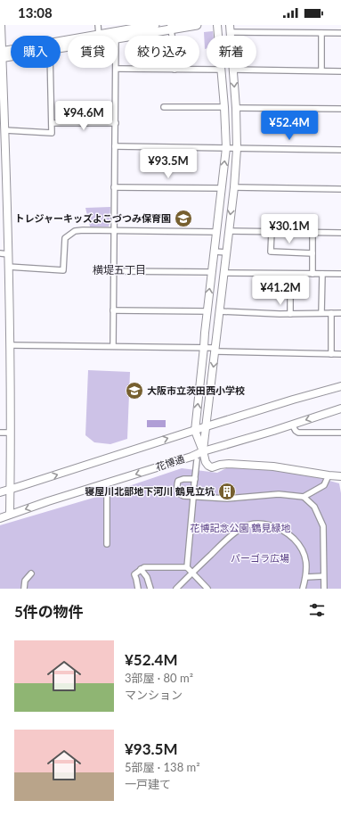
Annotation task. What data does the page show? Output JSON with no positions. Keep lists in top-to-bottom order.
{
  "streets": {
    "street": ["花博通"]
  },
  "districts": ["横堤五丁目"],
  "parks": ["花博記念公園 鶴見緑地", "パーゴラ広場"],
  "places": {
    "school or university": ["トレジャーキッズよこづつみ保育園", "大阪市立茨田西小学校"],
    "building": ["寝屋川北部地下河川 鶴見立坑"]
  },
  "page": {
    "status": "13:08",
    "chip": [
      "購入",
      "賃貸",
      "絞り込み",
      "新着"
    ],
    "price": [
      "¥94.6M",
      "¥52.4M",
      "¥93.5M",
      "¥30.1M",
      "¥41.2M"
    ],
    "heading": "5件の物件",
    "list": [
      {
        "name": "¥52.4M",
        "note": "3部屋 · 80 m² · マンション"
      },
      {
        "name": "¥93.5M",
        "note": "5部屋 · 138 m² · 一戸建て"
      }
    ]
  }
}
